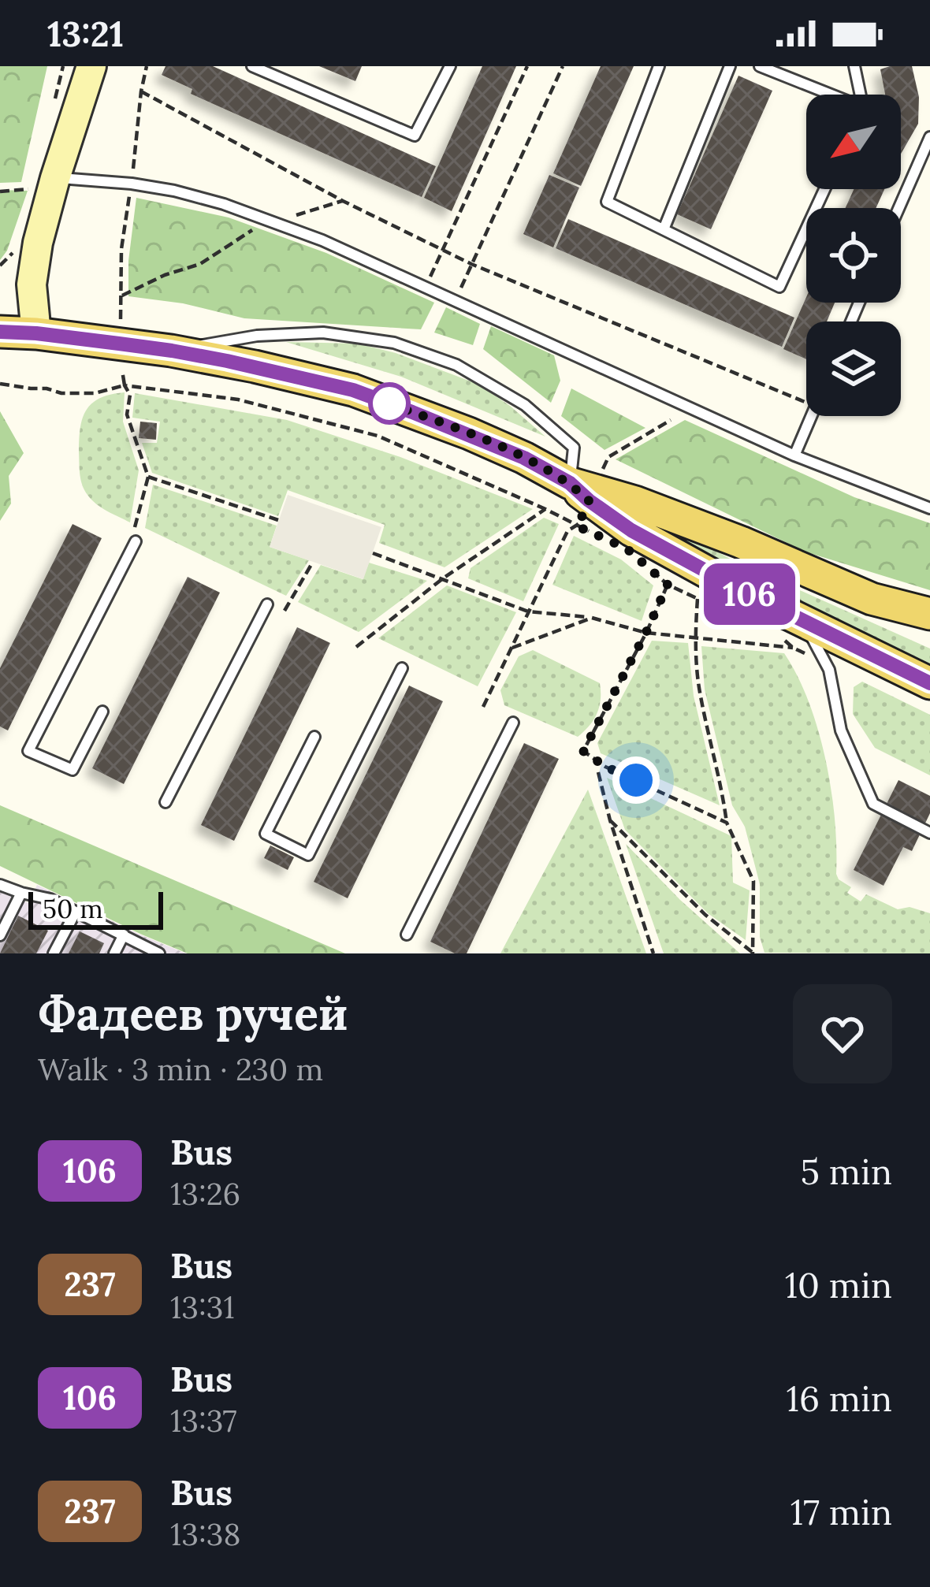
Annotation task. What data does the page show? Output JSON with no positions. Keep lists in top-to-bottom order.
{
  "lines": ["bus line 106"],
  "scale_bar": "50 m",
  "north": "bottom left",
  "page": {
    "status": "13:21",
    "on_map": "106",
    "scale": "50 m",
    "heading": ["Фадеев ручей", "Walk · 3 min · 230 m"],
    "list": [
      {
        "mark": "106",
        "name": "Bus",
        "note": "13:26",
        "value": "5 min"
      },
      {
        "mark": "237",
        "name": "Bus",
        "note": "13:31",
        "value": "10 min"
      },
      {
        "mark": "106",
        "name": "Bus",
        "note": "13:37",
        "value": "16 min"
      },
      {
        "mark": "237",
        "name": "Bus",
        "note": "13:38",
        "value": "17 min"
      }
    ]
  }
}
